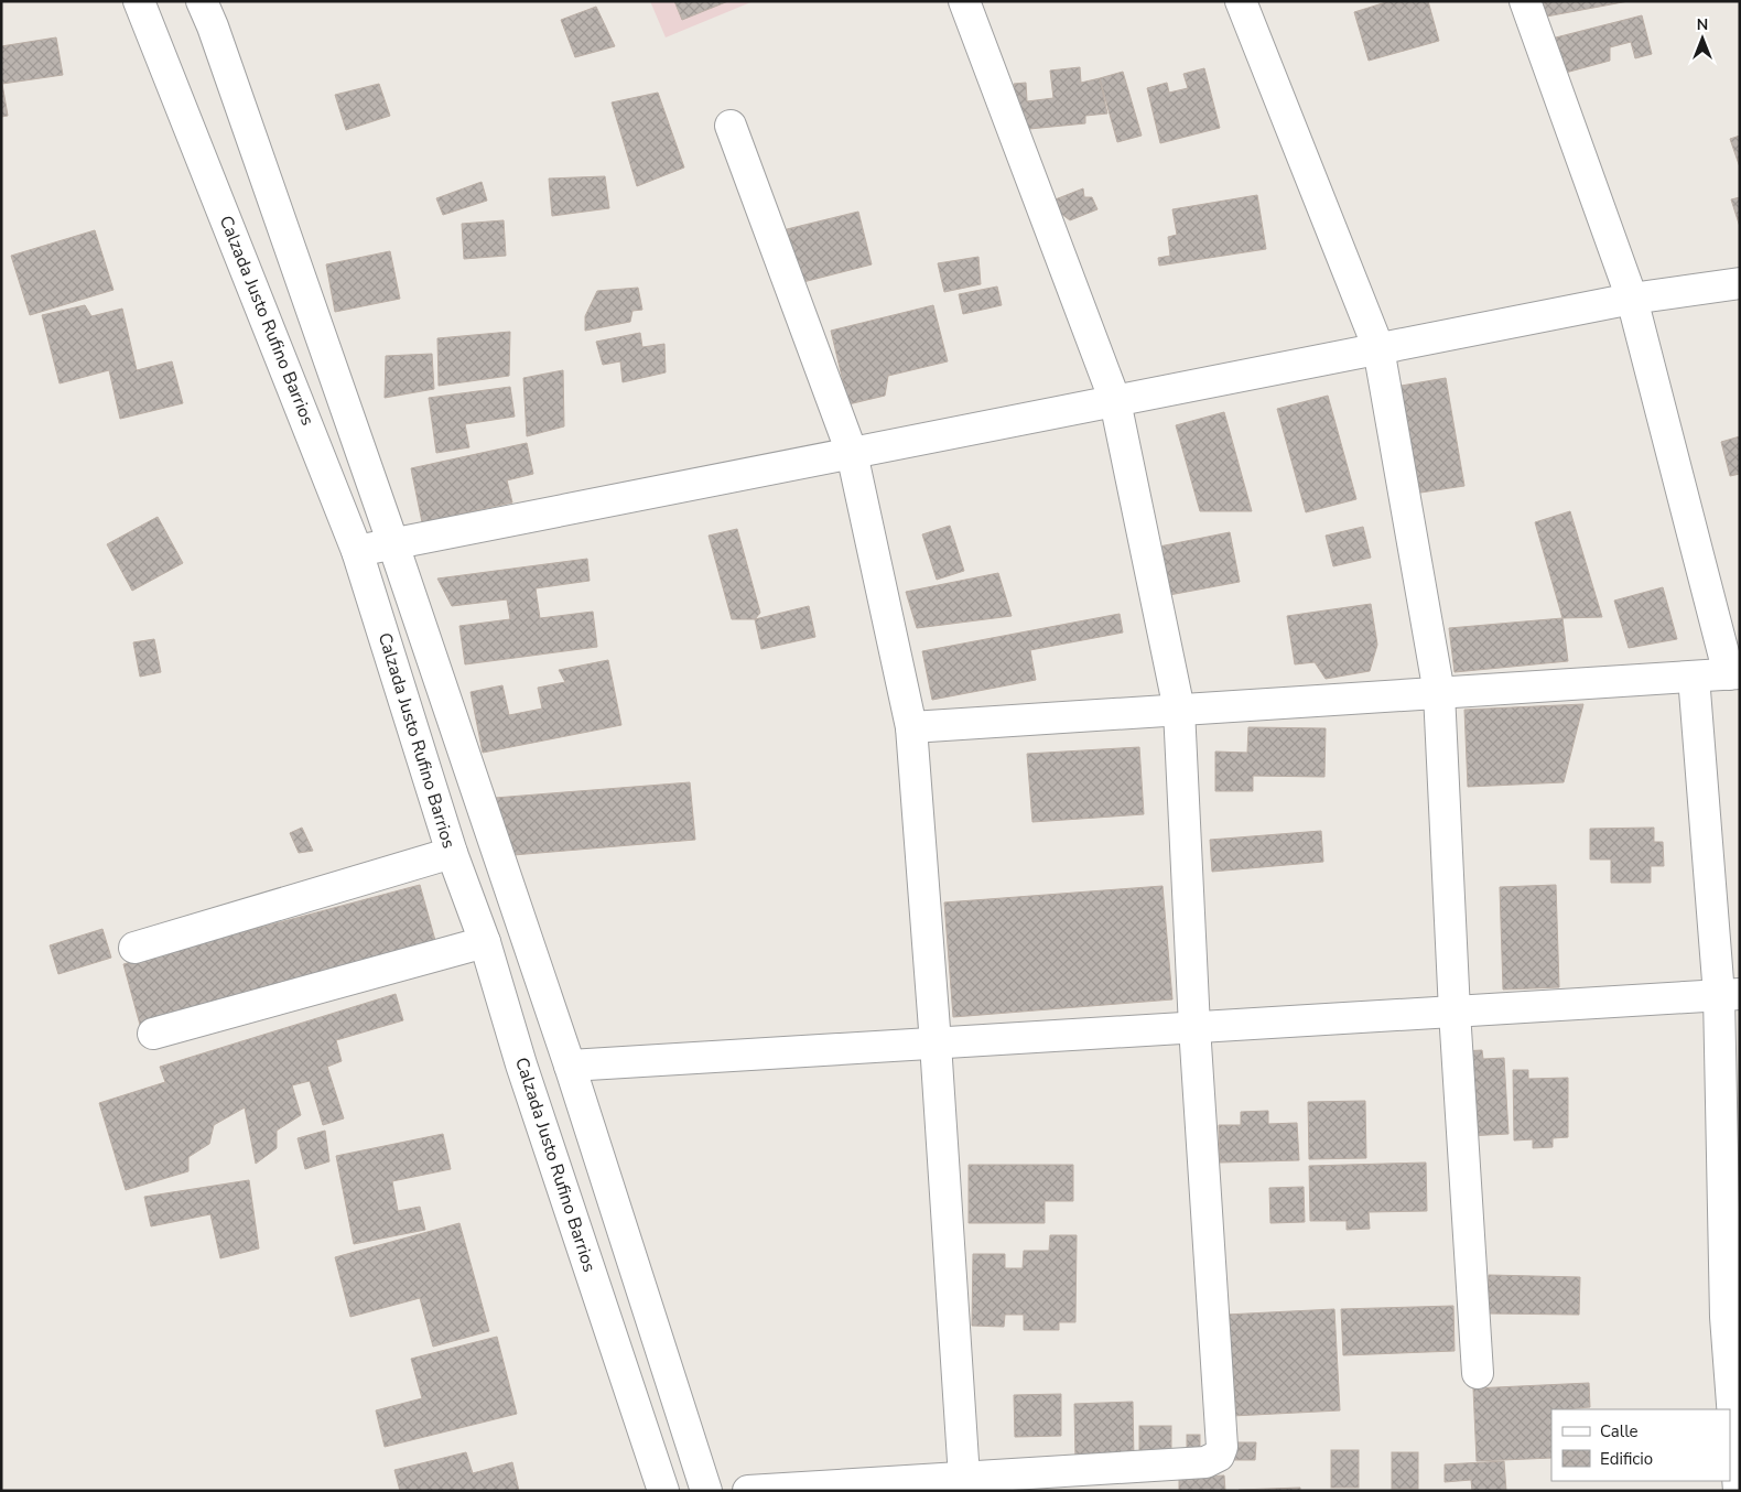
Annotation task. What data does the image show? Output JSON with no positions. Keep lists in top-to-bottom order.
{
  "streets": {
    "street": ["Calzada Justo Rufino Barrios"]
  },
  "legend": ["Calle", "Edificio"],
  "north": "top"
}
